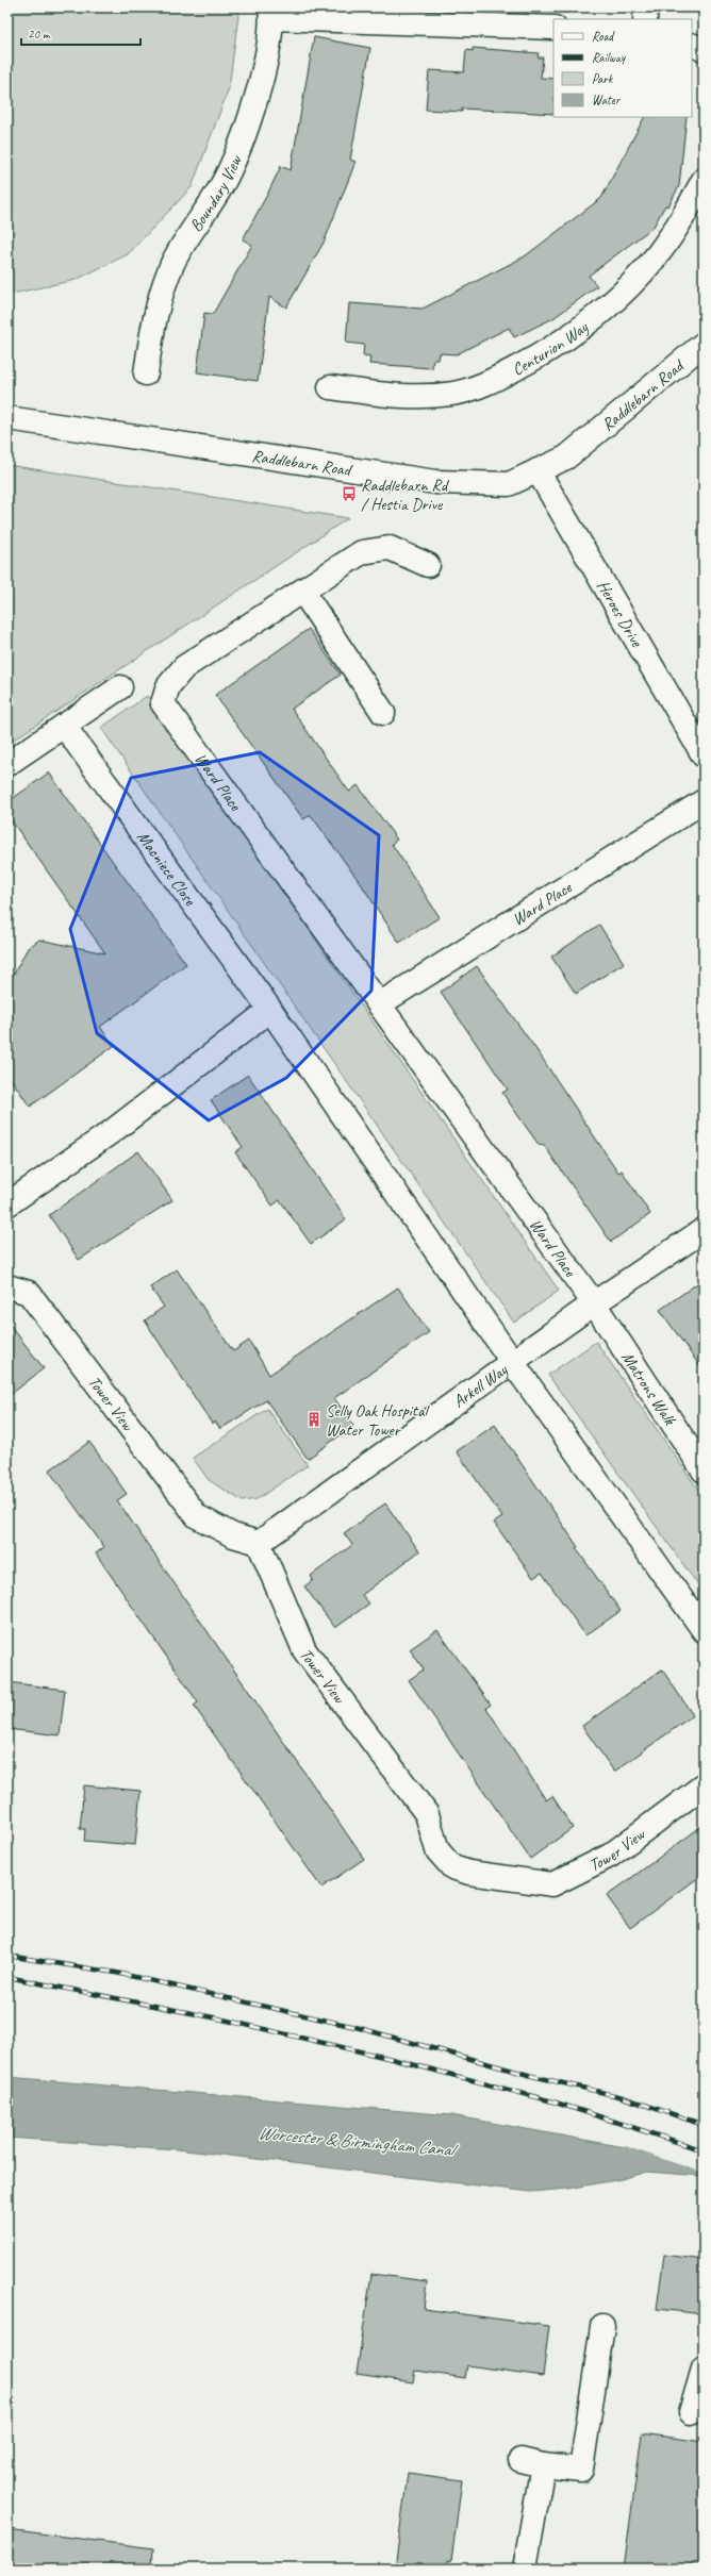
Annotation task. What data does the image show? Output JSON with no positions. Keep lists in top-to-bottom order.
{
  "streets": {
    "street": [
      "Boundary View",
      "Centurion Way",
      "Raddlebarn Road",
      "Heroes Drive",
      "Ward Place",
      "Macniece Close",
      "Arkell Way",
      "Matrons Walk",
      "Tower View"
    ]
  },
  "crossings": [
    ["Raddlebarn Road", "Heroes Drive"],
    ["Ward Place", "Arkell Way"],
    ["Ward Place", "Matrons Walk"],
    ["Macniece Close", "Arkell Way"],
    ["Arkell Way", "Matrons Walk"],
    ["Arkell Way", "Tower View"]
  ],
  "water": ["Worcester & Birmingham Canal"],
  "places": {
    "bus stop": ["Raddlebarn Rd / Hestia Drive"],
    "building": ["Selly Oak Hospital Water Tower"]
  },
  "legend": [
    "Road",
    "Railway",
    "Park",
    "Water"
  ],
  "scale_bar": "20 m"
}
